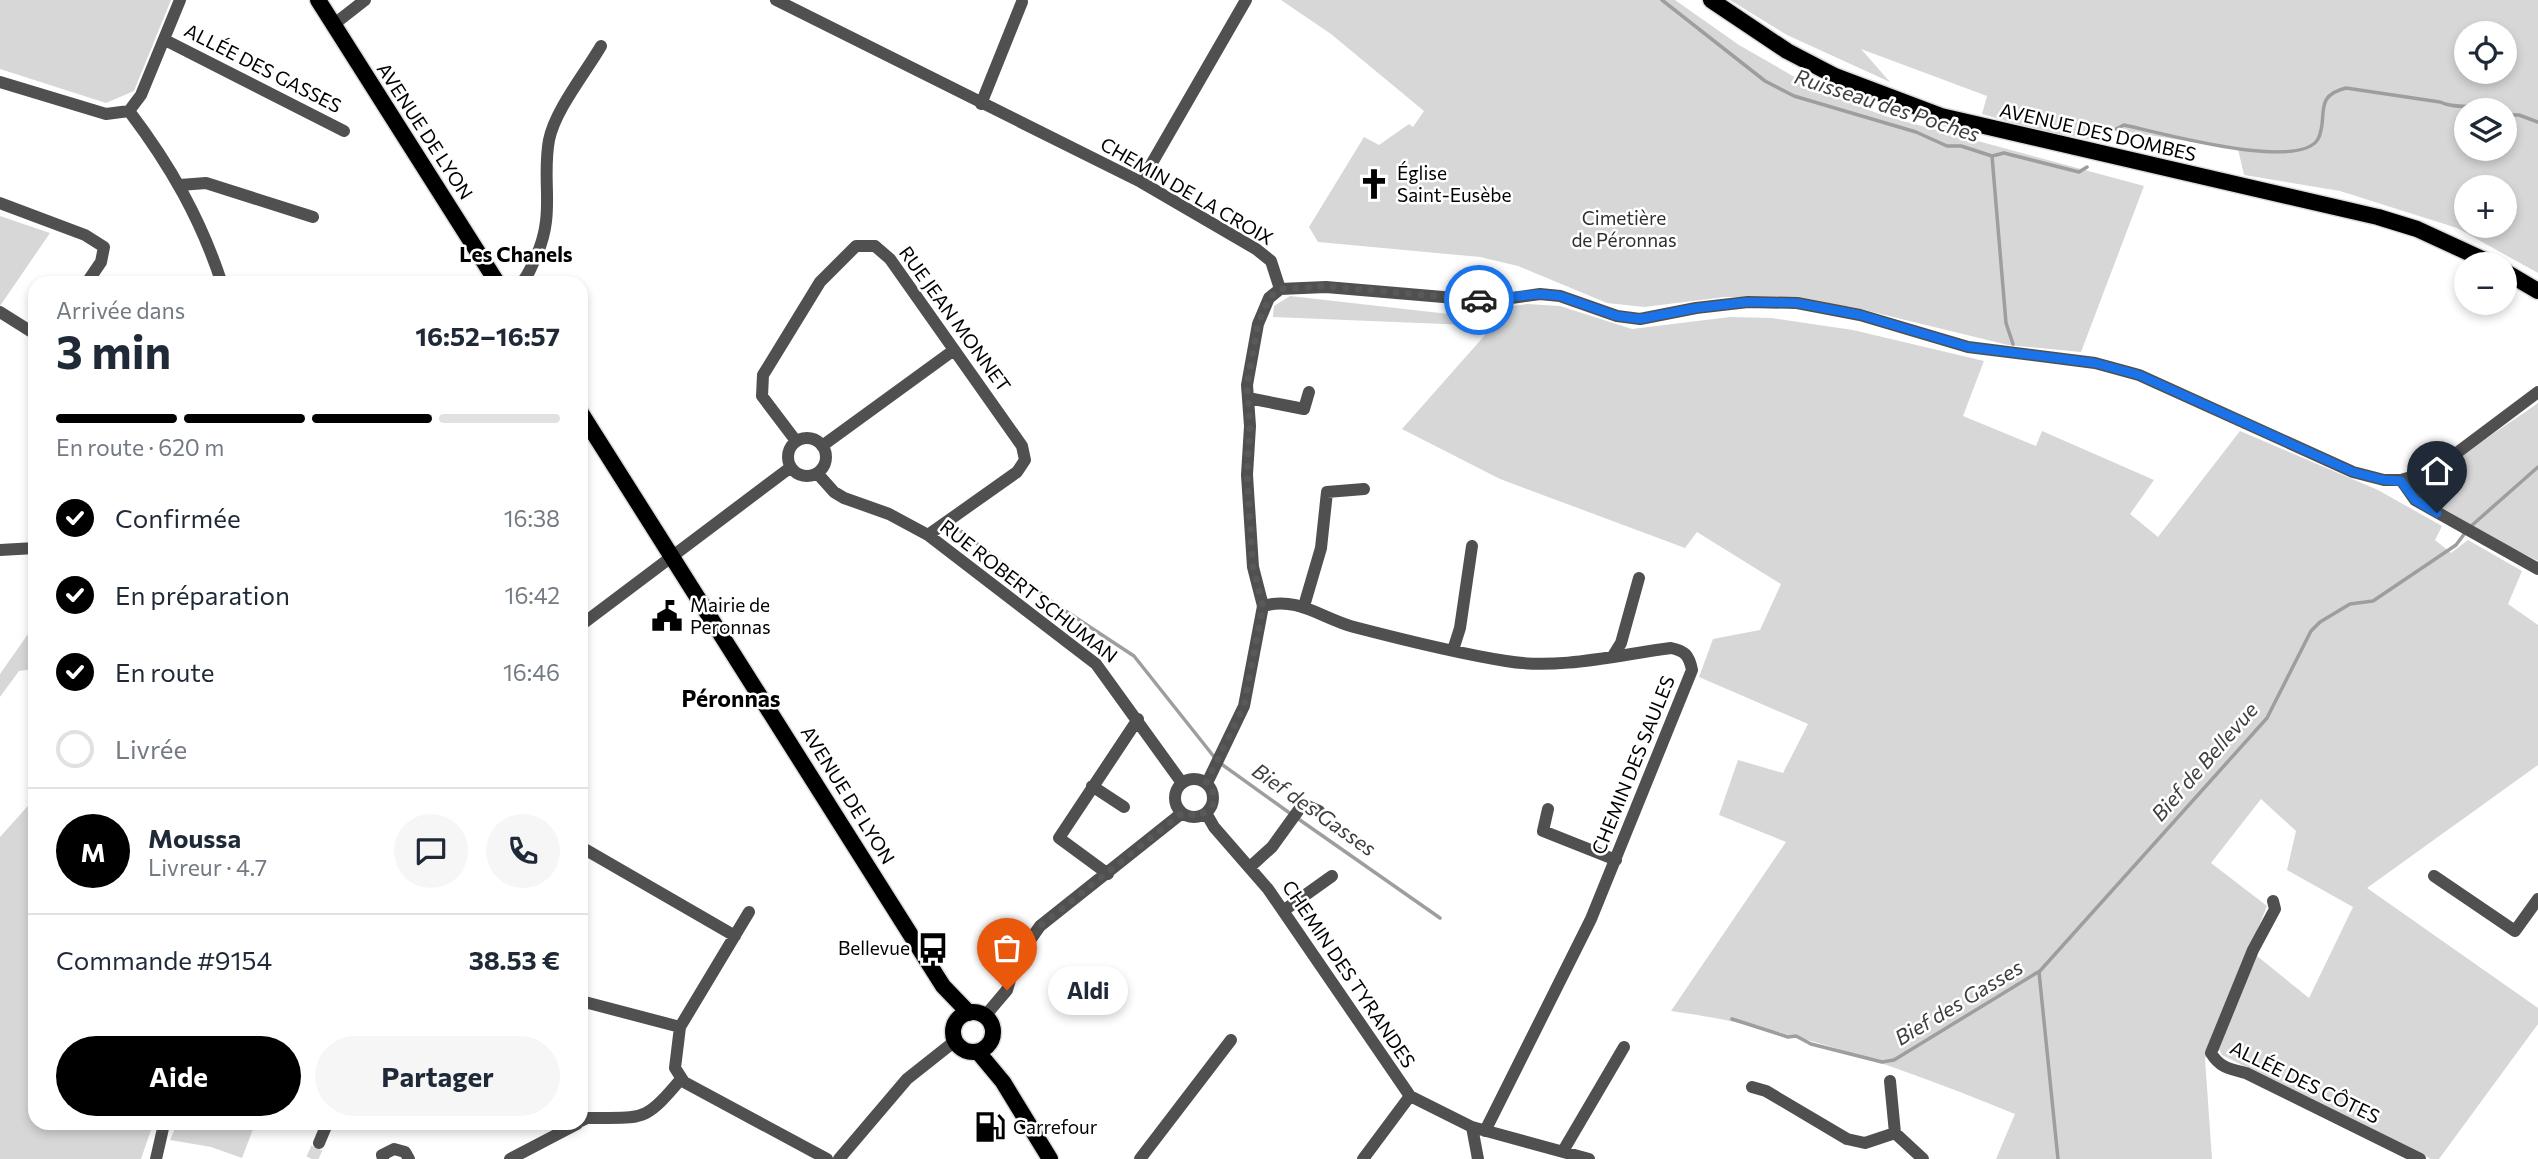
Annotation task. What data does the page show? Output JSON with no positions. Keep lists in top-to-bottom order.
{
  "streets": {
    "main road": ["AVENUE DE LYON", "AVENUE DES DOMBES"],
    "street": [
      "ALLÉE DES GASSES",
      "CHEMIN DE LA CROIX",
      "RUE JEAN MONNET",
      "RUE ROBERT SCHUMAN",
      "CHEMIN DES SAULES",
      "CHEMIN DES TYRANDES",
      "ALLÉE DES CÔTES"
    ]
  },
  "crossings": [
    ["RUE JEAN MONNET", "RUE ROBERT SCHUMAN"],
    ["RUE ROBERT SCHUMAN", "CHEMIN DES TYRANDES"]
  ],
  "districts": ["Les Chanels", "Péronnas"],
  "water": ["Ruisseau des Poches", "Bief de Bellevue", "Bief des Gasses"],
  "parks": ["Cimetière de Péronnas"],
  "places": {
    "church": ["Église Saint-Eusèbe"],
    "public building": ["Mairie de Peronnas"],
    "bus stop": ["Bellevue"],
    "other": ["Aldi"],
    "fuel station": ["Carrefour"]
  },
  "page": {
    "map_buttons": ["+", "−"],
    "heading": ["3 min", "Arrivée dans", "16:52–16:57"],
    "panel": [
      "Moussa",
      "Livreur · 4.7",
      "Commande #9154",
      "38.53 €"
    ],
    "bar": "En route · 620 m",
    "list": [
      ["Confirmée", "16:38"],
      ["En préparation", "16:42"],
      ["En route", "16:46"],
      "Livrée"
    ],
    "round": "M",
    "bubble": "Aldi",
    "buttons": ["Aide", "Partager"]
  }
}
